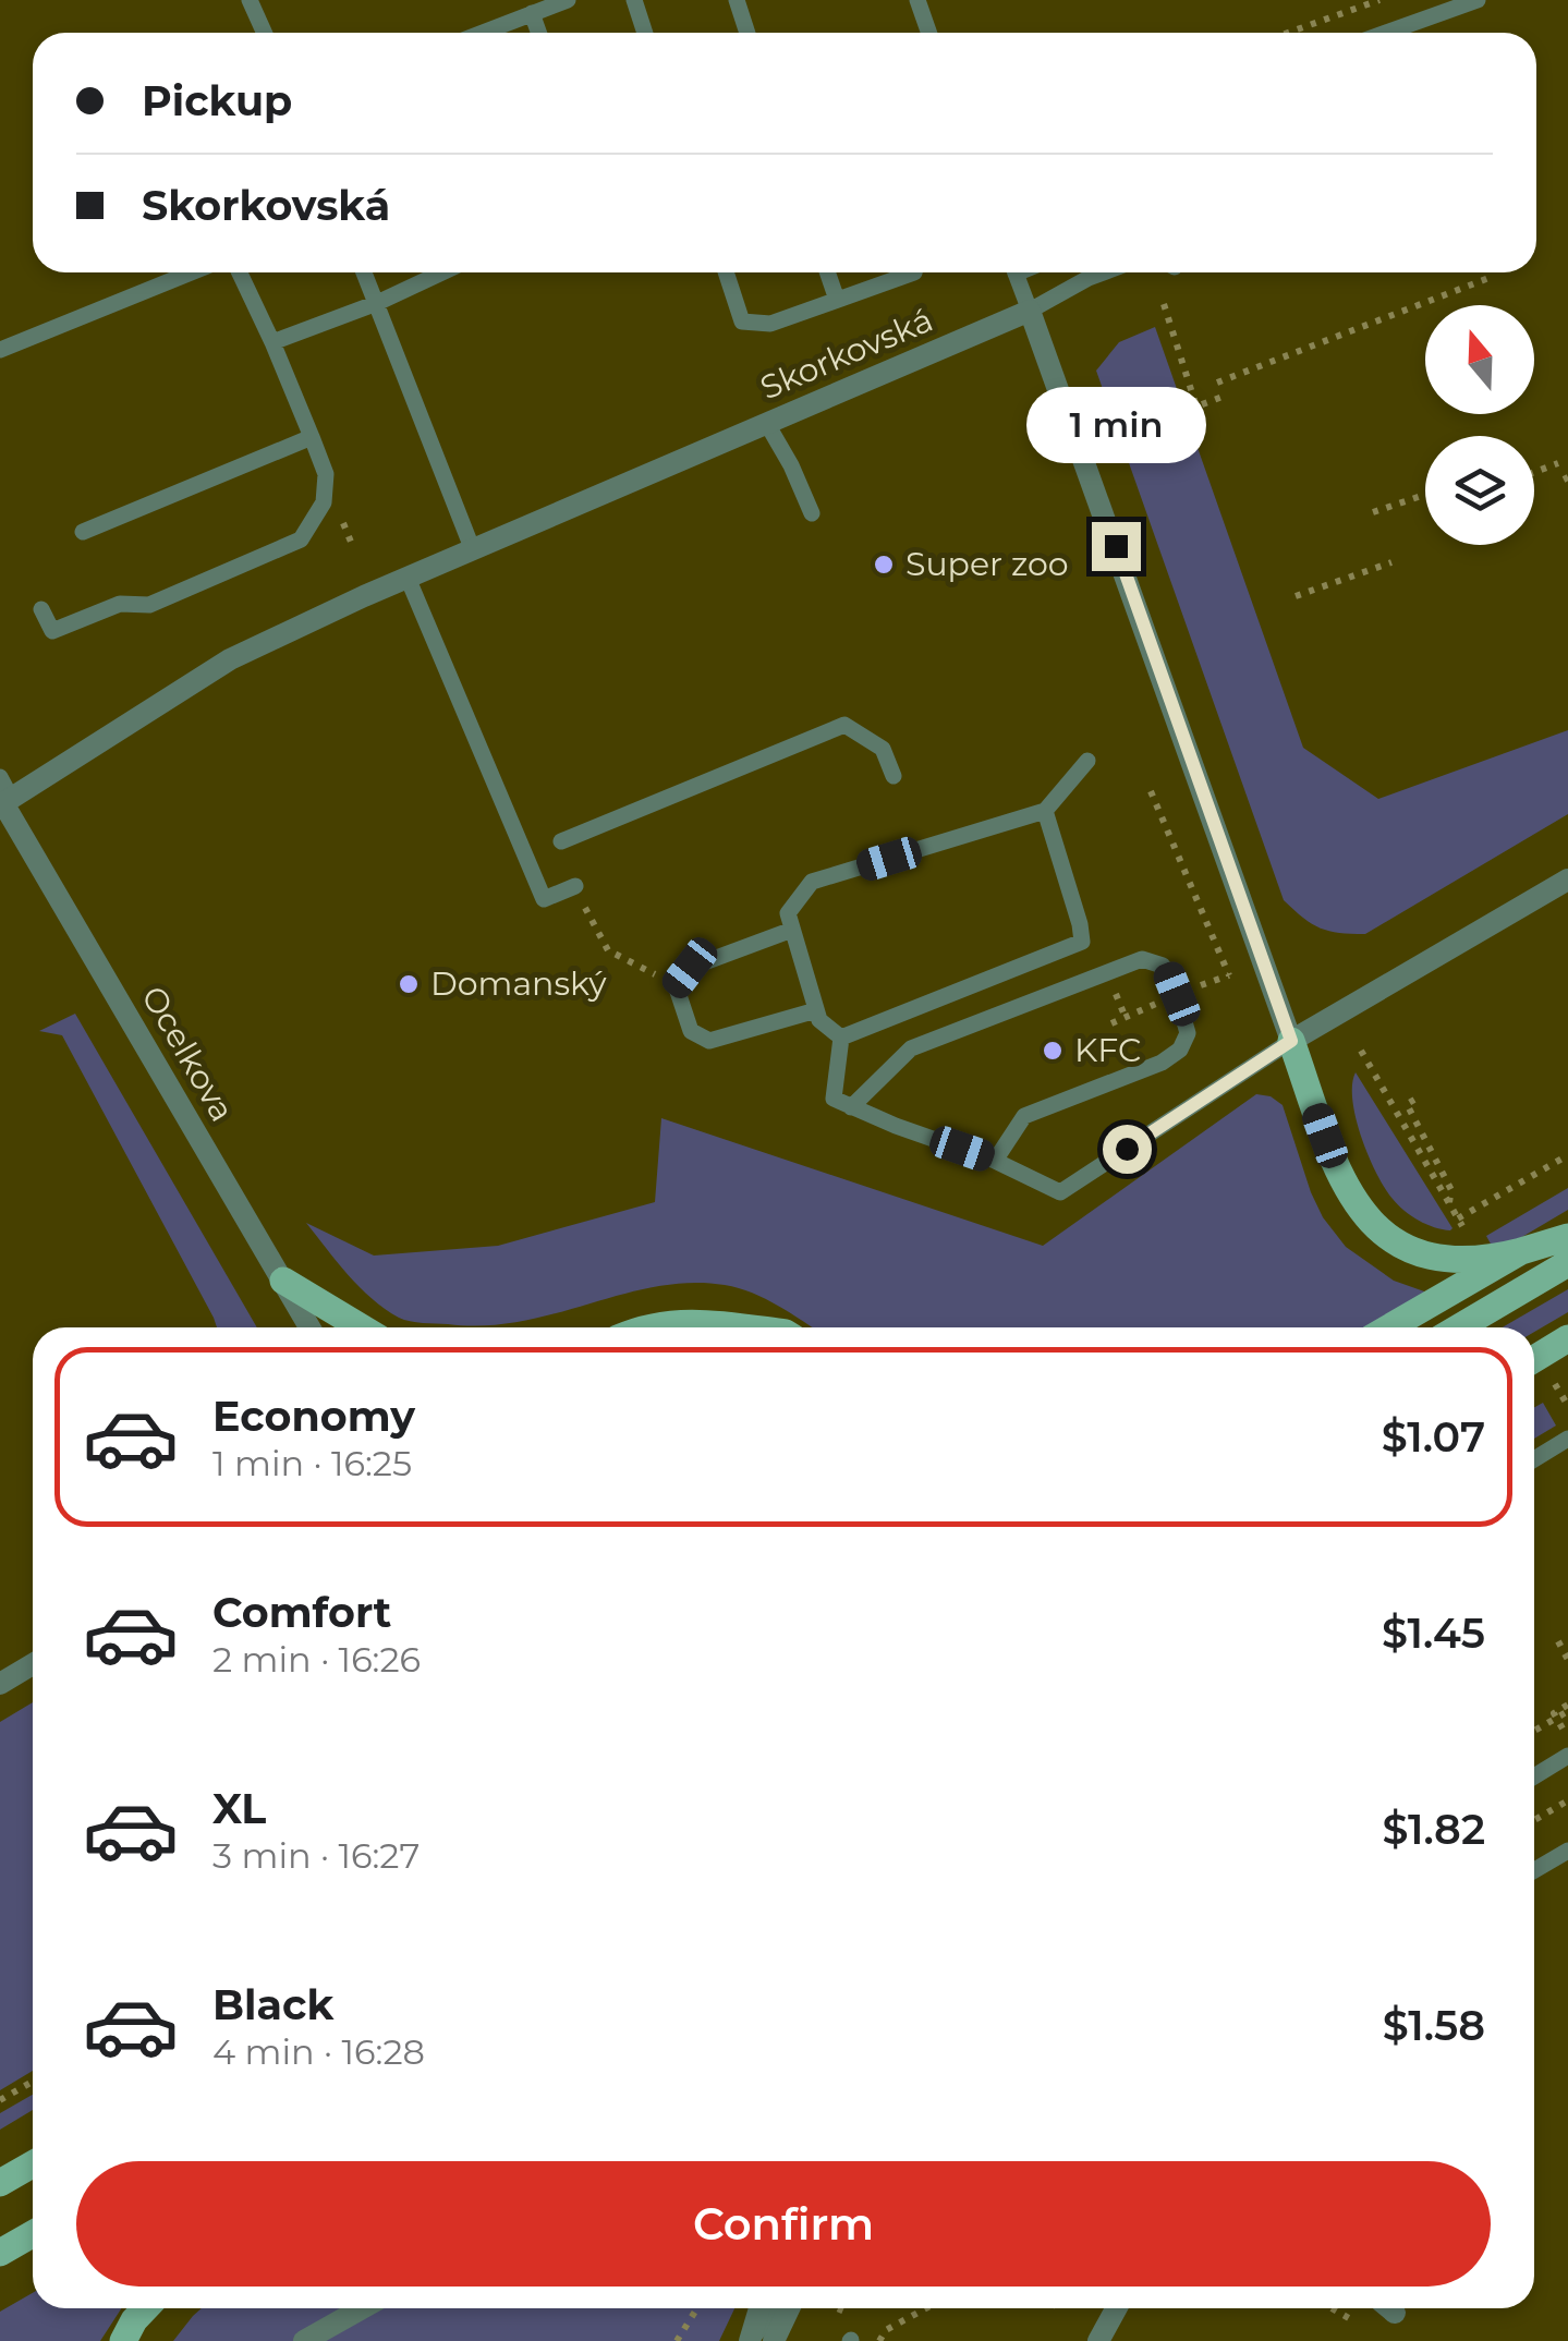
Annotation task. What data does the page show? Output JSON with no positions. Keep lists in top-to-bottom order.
{
  "streets": {
    "street": ["Skorkovská", "Ocelkova"]
  },
  "crossings": [
    ["Skorkovská", "Ocelkova"]
  ],
  "places": ["Super zoo", "Domanský", "KFC"],
  "north": "top",
  "page": {
    "banner": ["Pickup", "Skorkovská"],
    "bubble": "1 min",
    "list": [
      {
        "name": "Economy",
        "note": "1 min · 16:25",
        "value": "$1.07"
      },
      {
        "name": "Comfort",
        "note": "2 min · 16:26",
        "value": "$1.45"
      },
      {
        "name": "XL",
        "note": "3 min · 16:27",
        "value": "$1.82"
      },
      {
        "name": "Black",
        "note": "4 min · 16:28",
        "value": "$1.58"
      }
    ],
    "buttons": "Confirm"
  }
}
